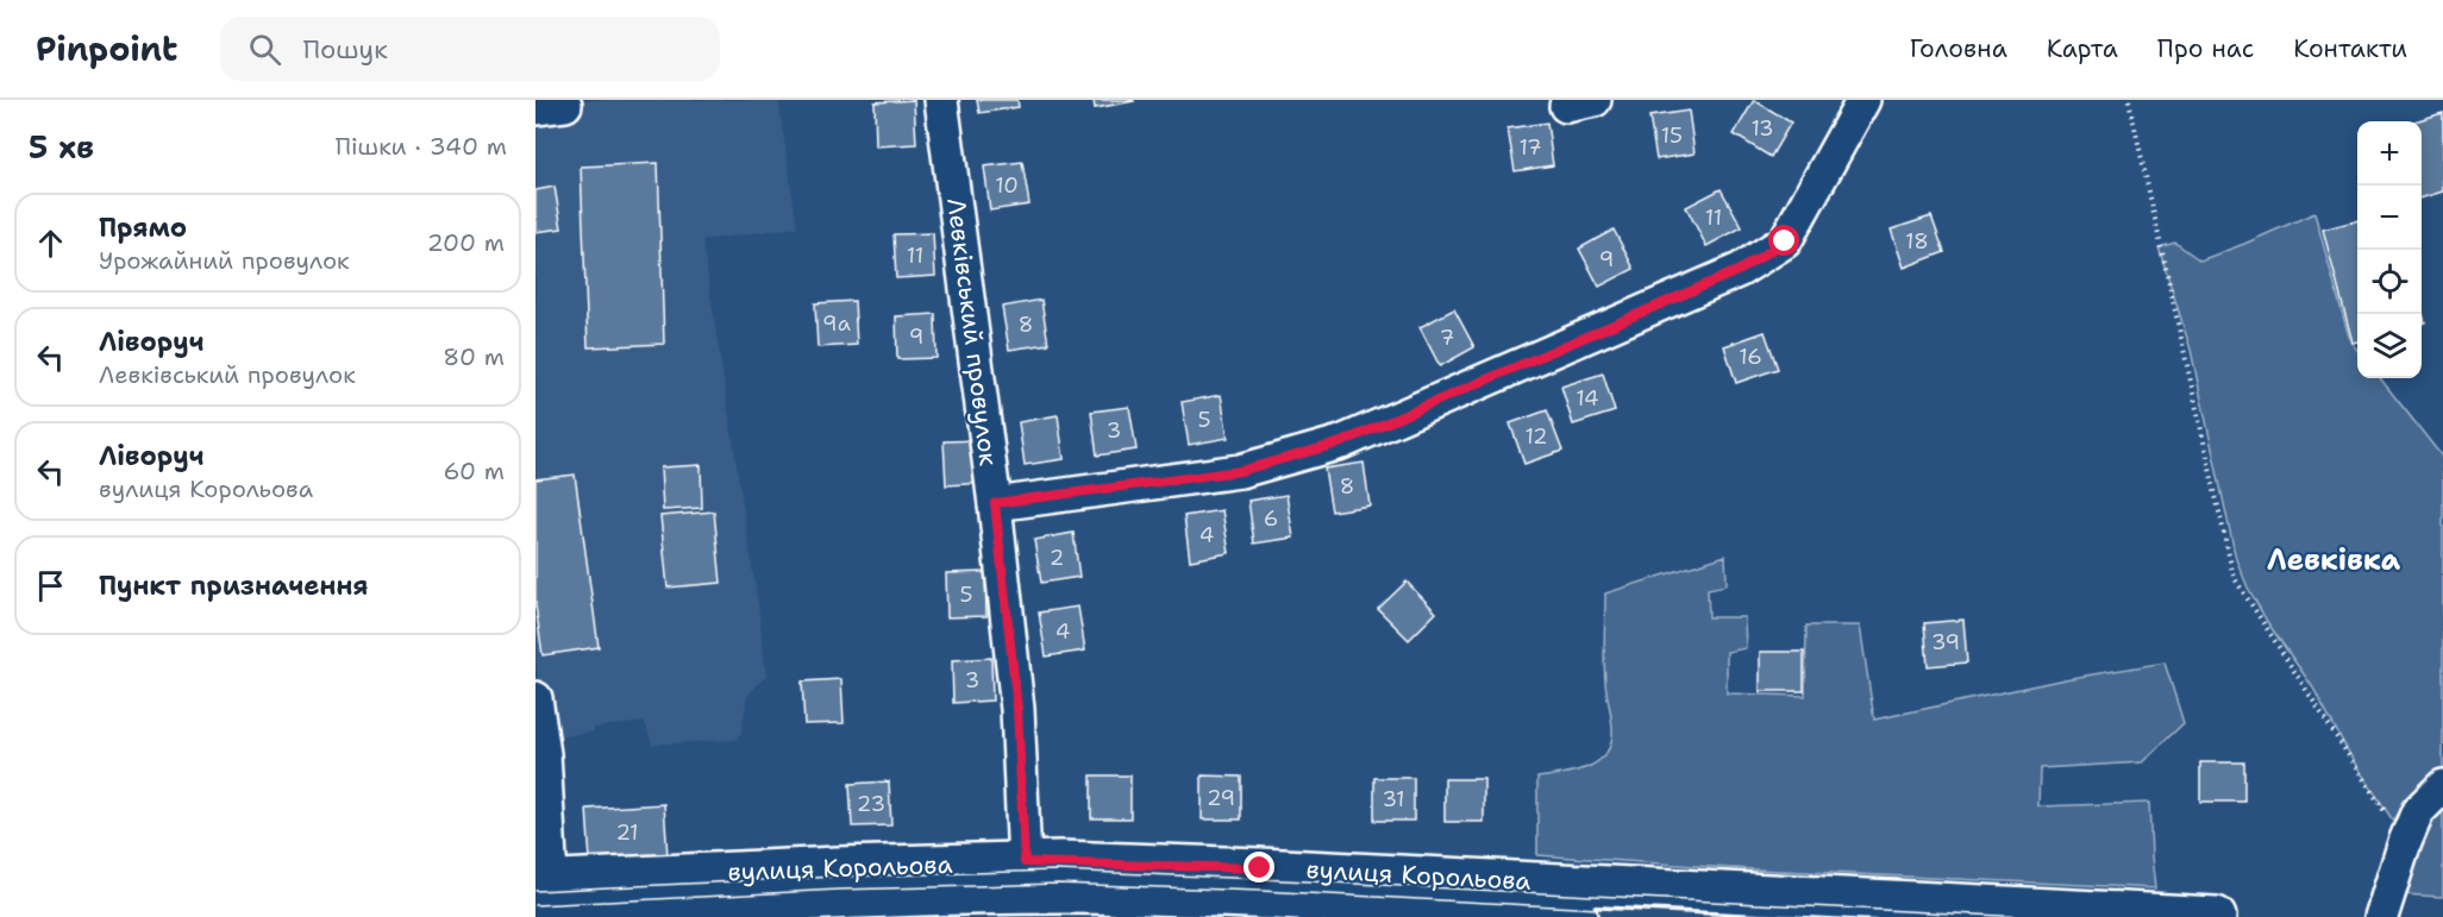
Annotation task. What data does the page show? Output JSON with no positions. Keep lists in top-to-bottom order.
{
  "streets": {
    "main road": ["вулиця Корольова"],
    "street": ["Левківський провулок"]
  },
  "crossings": [
    ["Левківський провулок", "вулиця Корольова"]
  ],
  "districts": ["Левківка"],
  "house_numbers": [
    "13",
    "15",
    "17",
    "10",
    "11",
    "18",
    "11",
    "9",
    "9а",
    "8",
    "9",
    "7",
    "16",
    "14",
    "5",
    "3",
    "12",
    "8",
    "6",
    "4",
    "2",
    "5",
    "4",
    "39",
    "3",
    "29",
    "31",
    "23",
    "21"
  ],
  "page": {
    "header": "Pinpoint",
    "search": "Пошук",
    "nav": [
      "Головна",
      "Карта",
      "Про нас",
      "Контакти"
    ],
    "heading": ["5 хв", "Пішки · 340 m"],
    "map_buttons": ["+", "−"],
    "list": [
      ["Прямо", "Урожайний провулок", "200 m"],
      ["Ліворуч", "Левківський провулок", "80 m"],
      ["Ліворуч", "вулиця Корольова", "60 m"],
      "Пункт призначення"
    ]
  }
}
